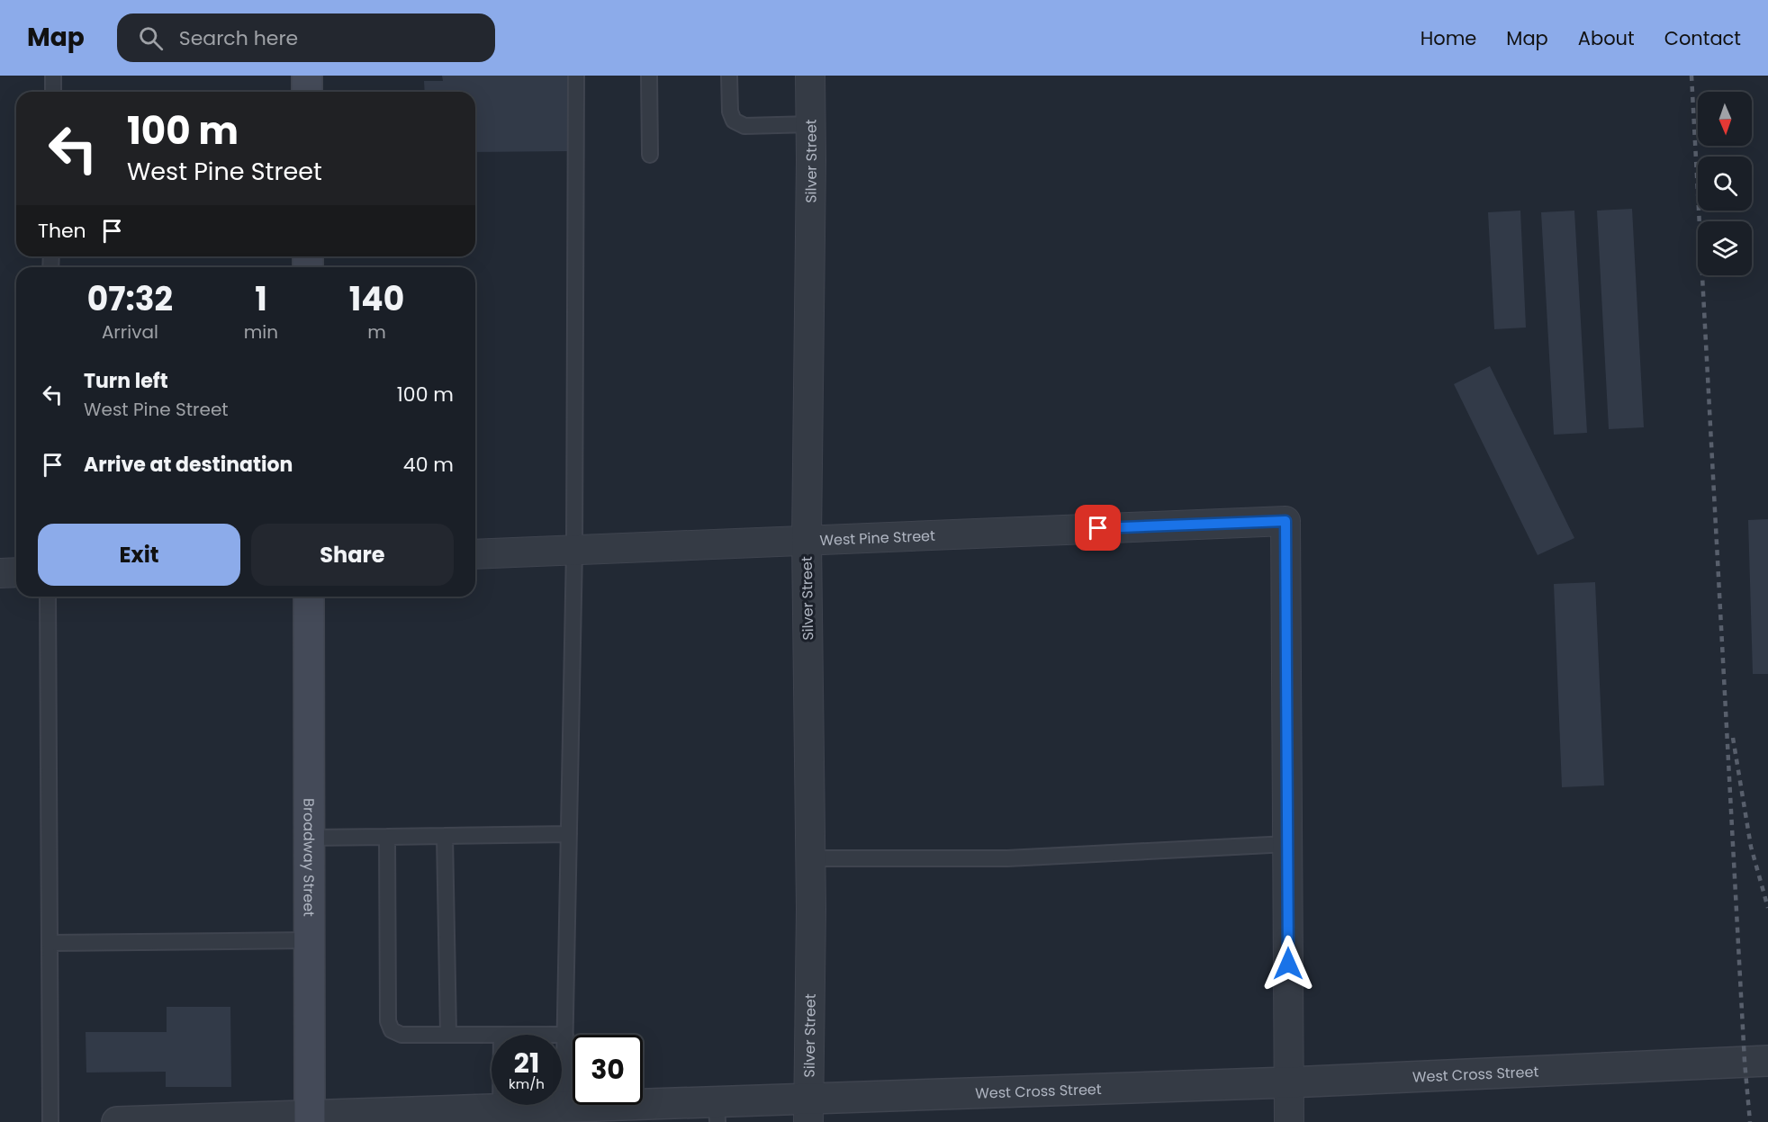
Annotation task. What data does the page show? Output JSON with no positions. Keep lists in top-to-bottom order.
{
  "streets": {
    "main road": ["Broadway Street"],
    "street": ["Silver Street", "West Pine Street", "West Cross Street"]
  },
  "crossings": [
    ["Silver Street", "West Pine Street"],
    ["Silver Street", "West Cross Street"],
    ["Broadway Street", "West Cross Street"]
  ],
  "north": "bottom",
  "page": {
    "header": "Map",
    "search": "Search here",
    "nav": [
      "Home",
      "Map",
      "About",
      "Contact"
    ],
    "turn": ["100 m", "West Pine Street"],
    "then": "Then",
    "eta": [
      "07:32",
      "Arrival",
      "1",
      "min",
      "140",
      "m"
    ],
    "list": [
      {
        "name": "Turn left",
        "note": "West Pine Street",
        "value": "100 m"
      },
      {
        "name": "Arrive at destination",
        "value": "40 m"
      }
    ],
    "buttons": ["Exit", "Share"],
    "speed": "21 km/h",
    "limit": "30"
  }
}
